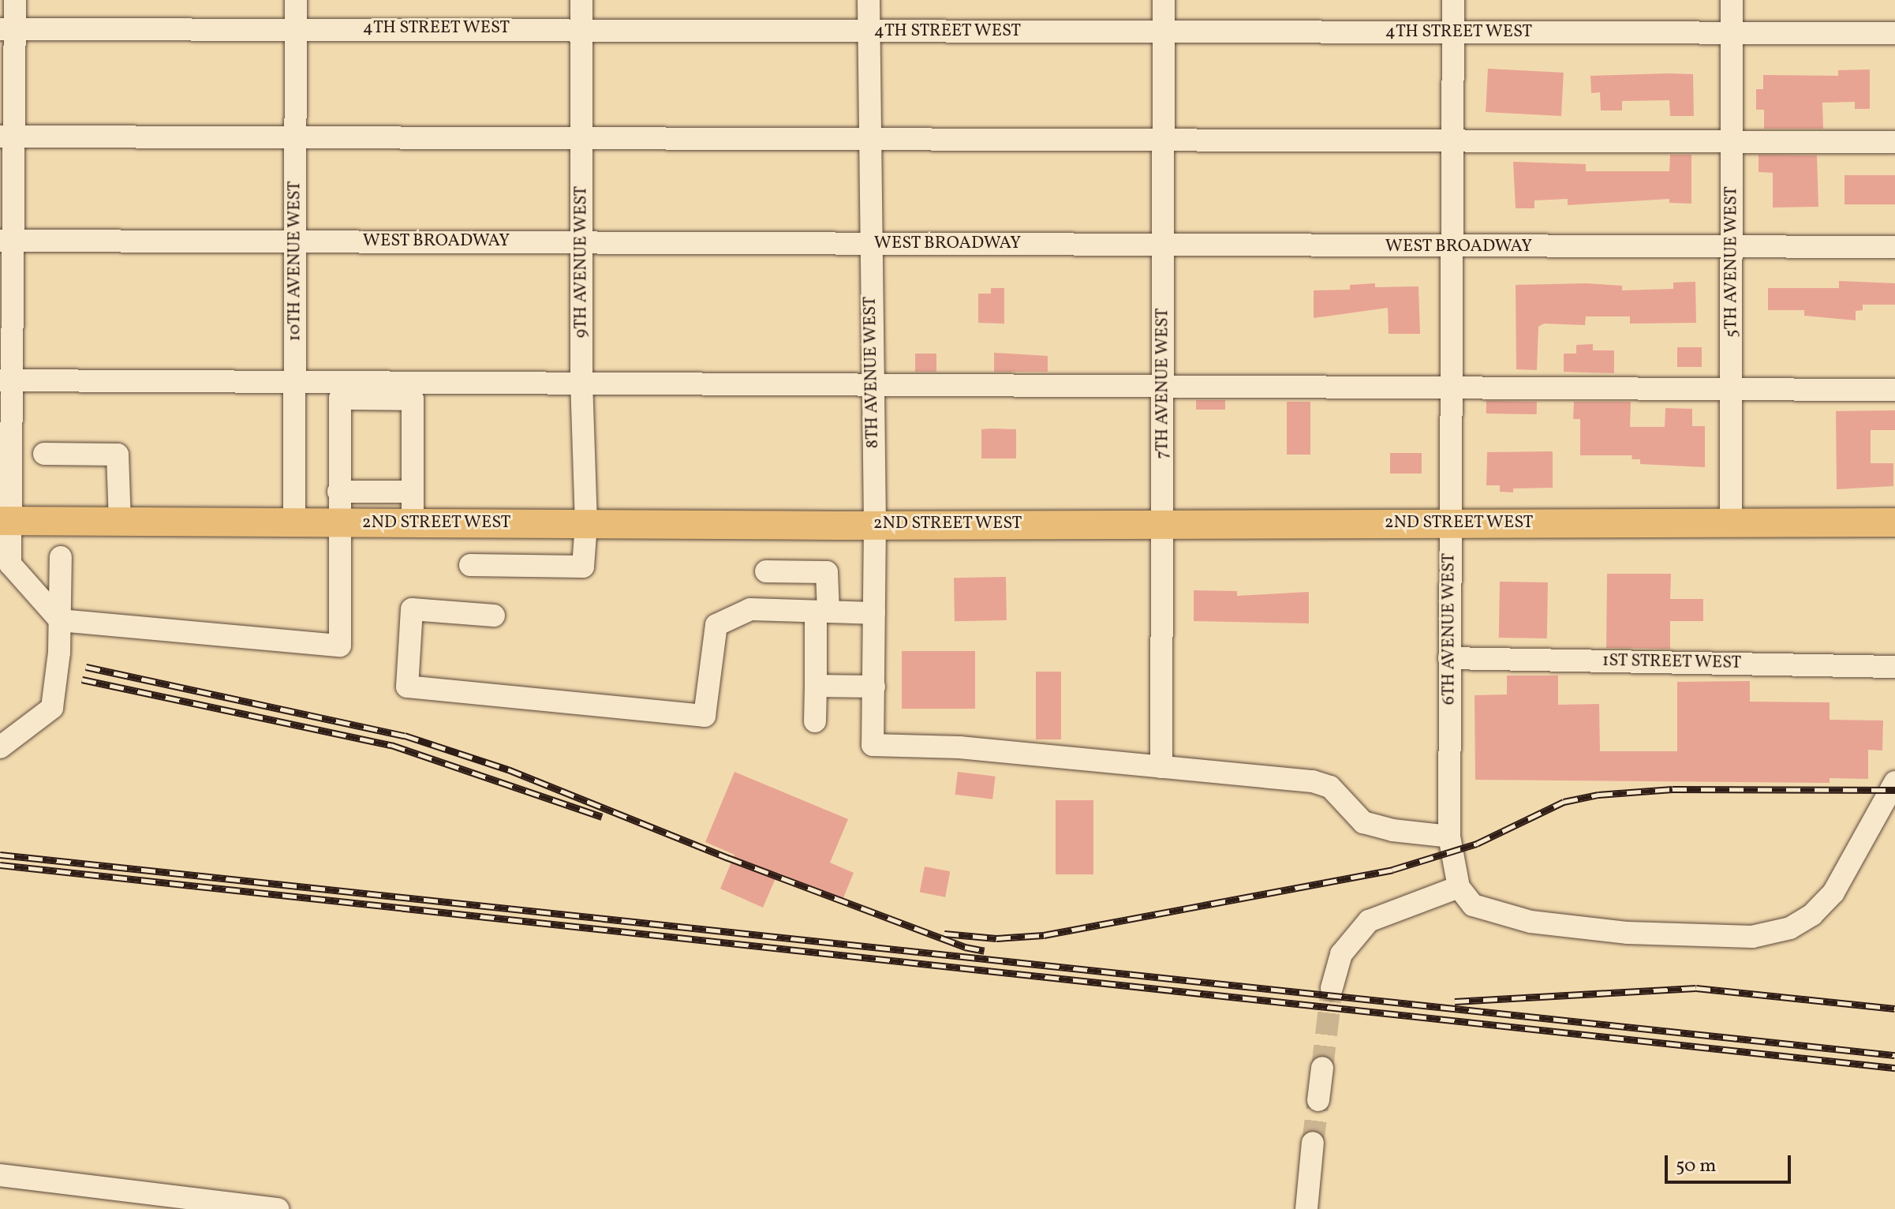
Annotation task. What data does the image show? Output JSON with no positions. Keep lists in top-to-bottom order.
{
  "streets": {
    "main road": ["2ND STREET WEST"],
    "street": [
      "4TH STREET WEST",
      "WEST BROADWAY",
      "10TH AVENUE WEST",
      "9TH AVENUE WEST",
      "5TH AVENUE WEST",
      "8TH AVENUE WEST",
      "7TH AVENUE WEST",
      "6TH AVENUE WEST",
      "1ST STREET WEST"
    ]
  },
  "crossings": [
    ["4TH STREET WEST", "10TH AVENUE WEST"],
    ["4TH STREET WEST", "9TH AVENUE WEST"],
    ["4TH STREET WEST", "5TH AVENUE WEST"],
    ["4TH STREET WEST", "8TH AVENUE WEST"],
    ["4TH STREET WEST", "7TH AVENUE WEST"],
    ["4TH STREET WEST", "6TH AVENUE WEST"],
    ["WEST BROADWAY", "10TH AVENUE WEST"],
    ["WEST BROADWAY", "9TH AVENUE WEST"],
    ["WEST BROADWAY", "5TH AVENUE WEST"],
    ["WEST BROADWAY", "8TH AVENUE WEST"],
    ["WEST BROADWAY", "7TH AVENUE WEST"],
    ["WEST BROADWAY", "6TH AVENUE WEST"],
    ["10TH AVENUE WEST", "2ND STREET WEST"],
    ["9TH AVENUE WEST", "2ND STREET WEST"],
    ["5TH AVENUE WEST", "2ND STREET WEST"],
    ["8TH AVENUE WEST", "7TH AVENUE WEST"],
    ["8TH AVENUE WEST", "2ND STREET WEST"],
    ["7TH AVENUE WEST", "2ND STREET WEST"],
    ["2ND STREET WEST", "6TH AVENUE WEST"],
    ["6TH AVENUE WEST", "1ST STREET WEST"]
  ],
  "scale_bar": "50 m"
}
